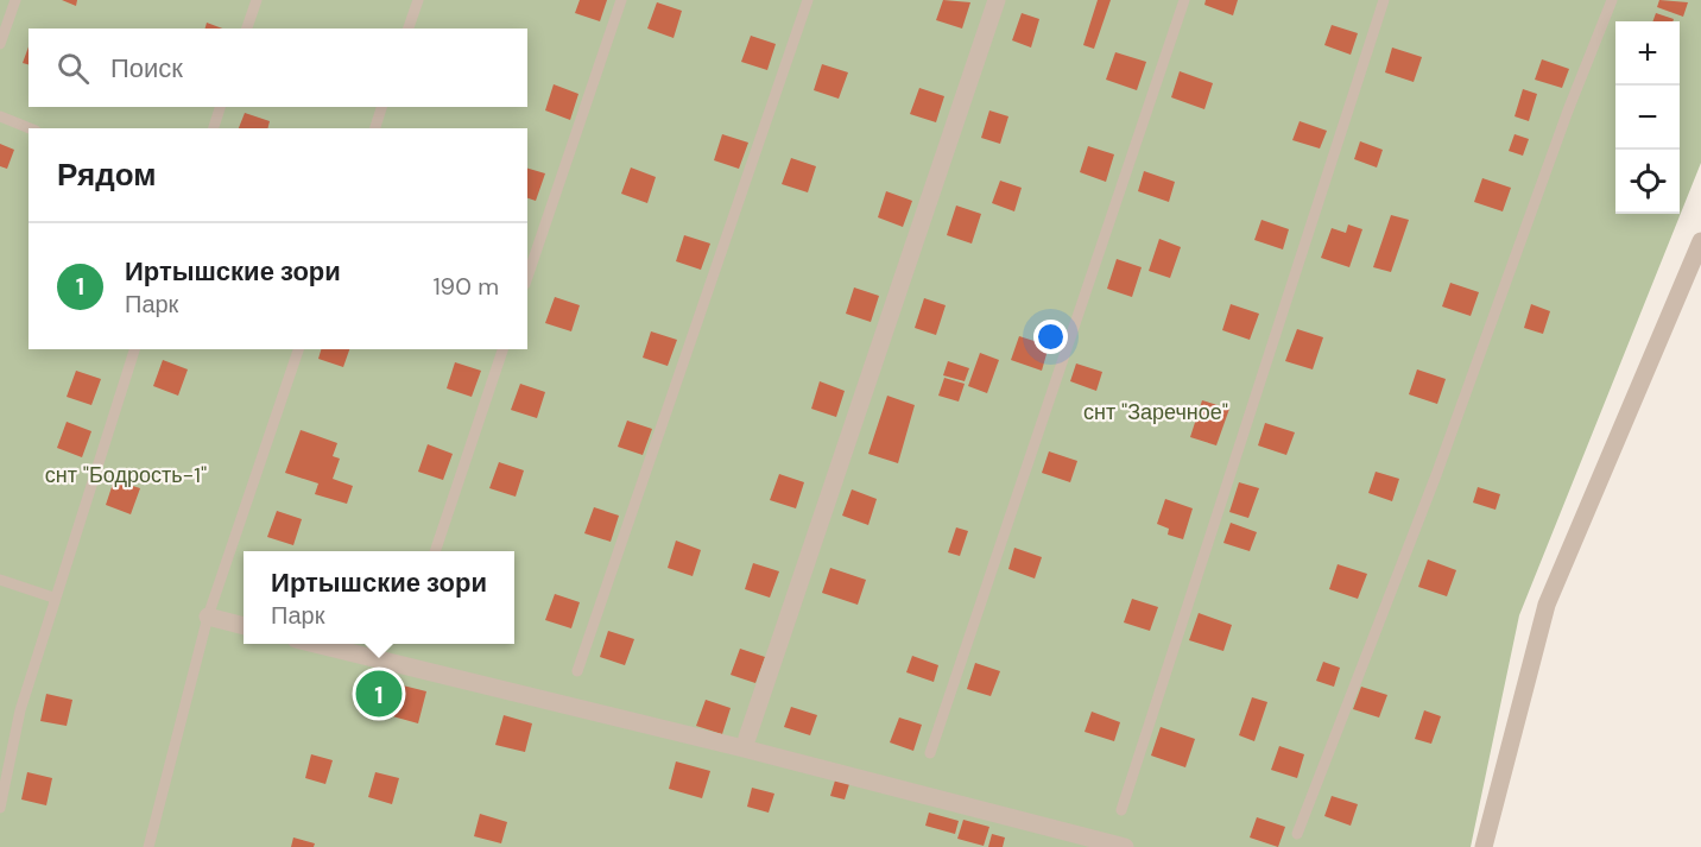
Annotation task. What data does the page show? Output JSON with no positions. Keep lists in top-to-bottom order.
{
  "parks": ["снт \"Заречное\"", "снт \"Бодрость-1\""],
  "page": {
    "map_buttons": ["+", "−"],
    "search": "Поиск",
    "heading": "Рядом",
    "list": [
      {
        "mark": "1",
        "name": "Иртышские зори",
        "note": "Парк",
        "value": "190 m"
      }
    ],
    "popup": ["Иртышские зори", "Парк"],
    "pins": "1"
  }
}
